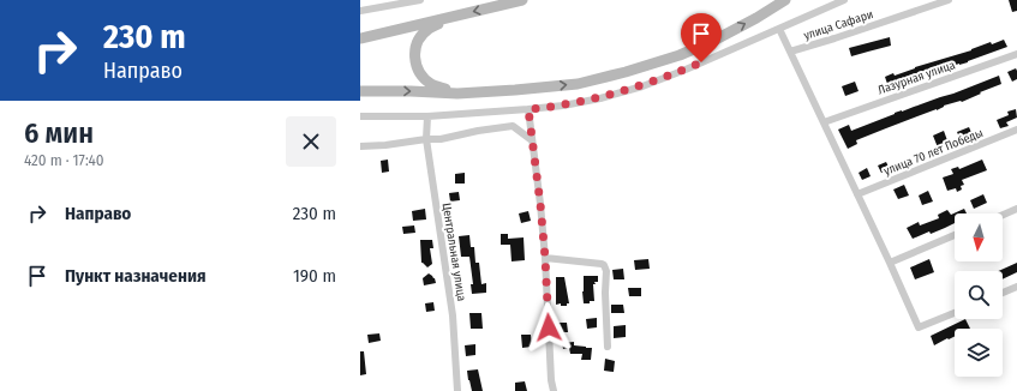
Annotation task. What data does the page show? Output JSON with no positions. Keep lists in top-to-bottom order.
{
  "streets": {
    "street": [
      "улица Сафари",
      "Лазурная улица",
      "улица 70 лет Победы",
      "Центральная улица"
    ]
  },
  "north": "bottom",
  "page": {
    "turn": ["230 m", "Направо"],
    "heading": ["6 мин", "420 m · 17:40"],
    "list": [
      {
        "name": "Направо",
        "value": "230 m"
      },
      {
        "name": "Пункт назначения",
        "value": "190 m"
      }
    ]
  }
}
